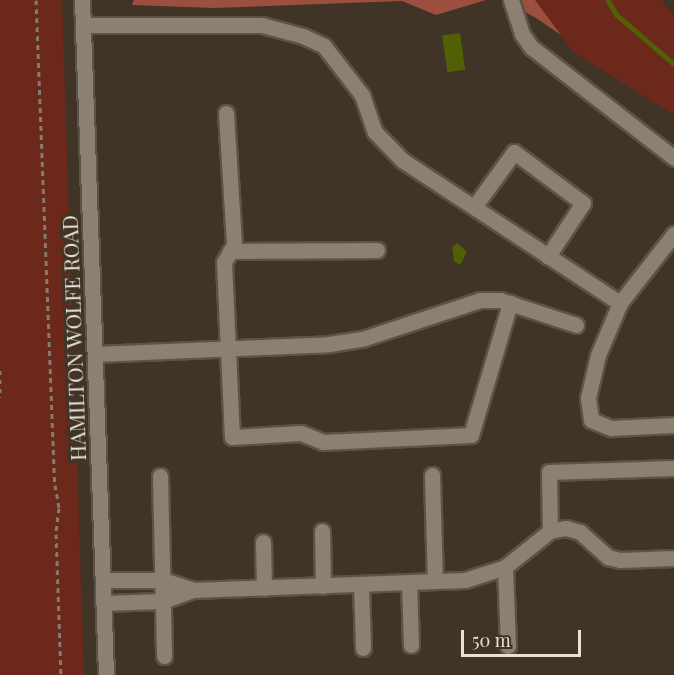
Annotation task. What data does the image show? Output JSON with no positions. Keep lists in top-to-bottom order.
{
  "streets": {
    "street": ["HAMILTON WOLFE ROAD"]
  },
  "scale_bar": "50 m"
}
